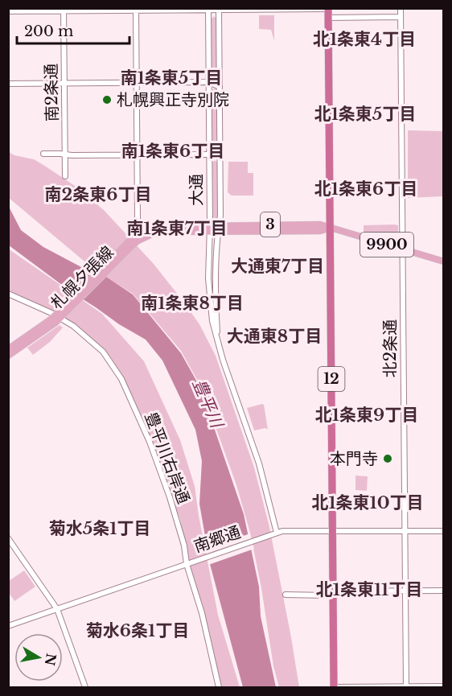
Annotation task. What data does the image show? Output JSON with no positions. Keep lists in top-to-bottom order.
{
  "streets": {
    "highway": ["12"],
    "main road": ["3", "9900", "札幌夕張線"],
    "street": [
      "南2条通",
      "大通",
      "北2条通",
      "豊平川右岸通",
      "南郷通"
    ]
  },
  "crossings": [
    ["大通", "札幌夕張線"],
    ["大通", "南郷通"],
    ["9900", "札幌夕張線"],
    ["9900", "北2条通"],
    ["9900", "12"],
    ["札幌夕張線", "12"],
    ["札幌夕張線", "豊平川右岸通"],
    ["北2条通", "南郷通"],
    ["12", "南郷通"],
    ["豊平川右岸通", "南郷通"]
  ],
  "districts": [
    "北1条東4丁目",
    "南1条東5丁目",
    "北1条東5丁目",
    "南1条東6丁目",
    "北1条東6丁目",
    "南2条東6丁目",
    "南1条東7丁目",
    "大通東7丁目",
    "南1条東8丁目",
    "大通東8丁目",
    "北1条東9丁目",
    "北1条東10丁目",
    "菊水5条1丁目",
    "北1条東11丁目",
    "菊水6条1丁目"
  ],
  "water": ["豊平川"],
  "places": ["札幌興正寺別院", "本門寺"],
  "scale_bar": "200 m",
  "north": "right"
}
